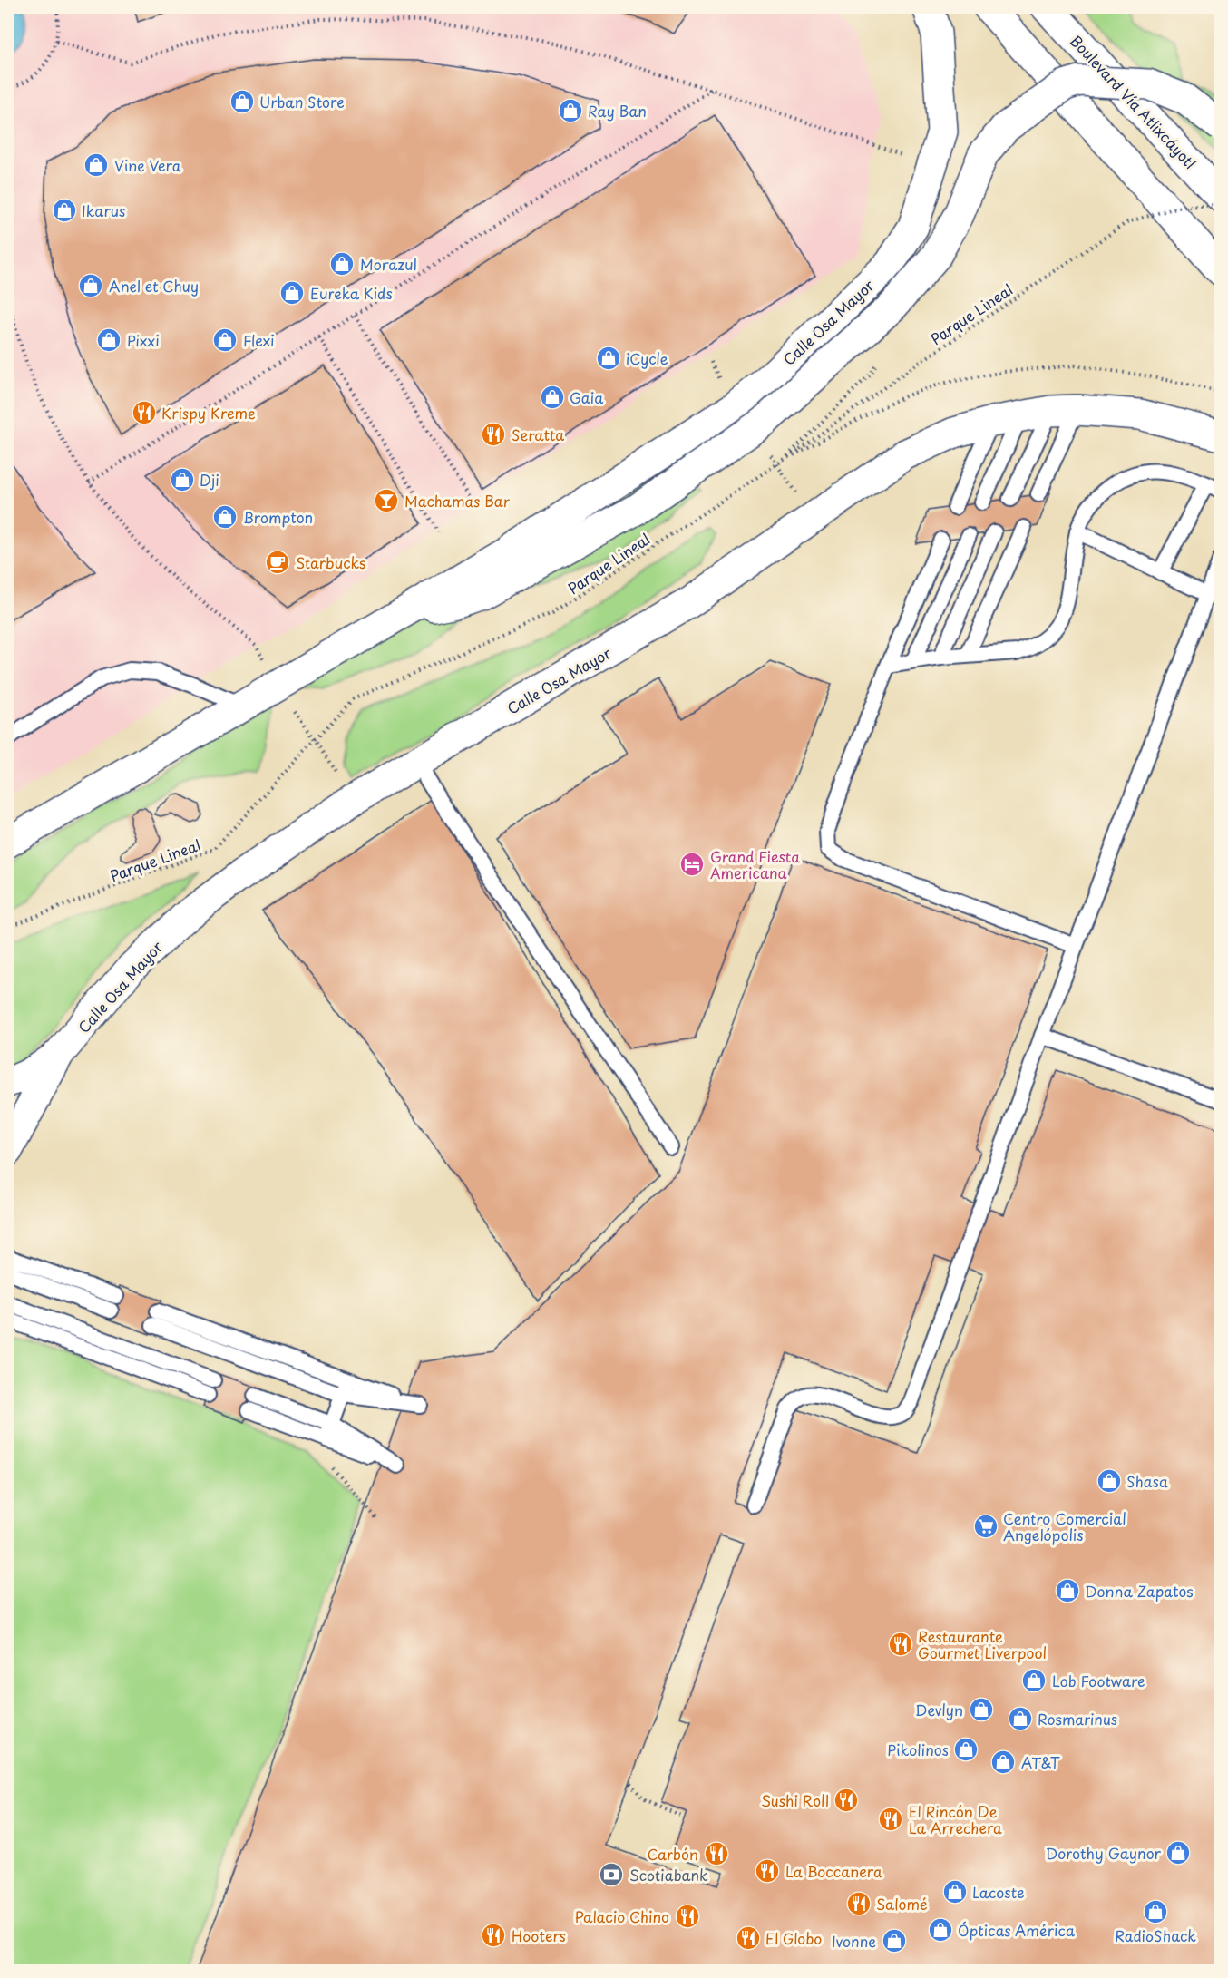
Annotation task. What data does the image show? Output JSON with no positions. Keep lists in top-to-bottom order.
{
  "streets": {
    "street": ["Boulevard Vía Atlixcáyotl", "Calle Osa Mayor"],
    "path": ["Parque Lineal"]
  },
  "places": {
    "shop": [
      "Urban Store",
      "Ray Ban",
      "Vine Vera",
      "Ikarus",
      "Morazul",
      "Anel et Chuy",
      "Eureka Kids",
      "Pixxi",
      "Flexi",
      "iCycle",
      "Gaia",
      "Dji",
      "Brompton",
      "Shasa",
      "Donna Zapatos",
      "Lob Footware",
      "Devlyn",
      "Rosmarinus",
      "Pikolinos",
      "AT&T",
      "Dorothy Gaynor",
      "Lacoste",
      "RadioShack",
      "Ópticas América",
      "Ivonne"
    ],
    "restaurant": [
      "Krispy Kreme",
      "Seratta",
      "Restaurante Gourmet Liverpool",
      "Sushi Roll",
      "El Rincón De La Arrechera",
      "Carbón",
      "La Boccanera",
      "Salomé",
      "Palacio Chino",
      "Hooters",
      "El Globo"
    ],
    "bar": ["Machamas Bar"],
    "cafe": ["Starbucks"],
    "hotel": ["Grand Fiesta Americana"],
    "supermarket": ["Centro Comercial Angelópolis"],
    "bank": ["Scotiabank"]
  }
}
